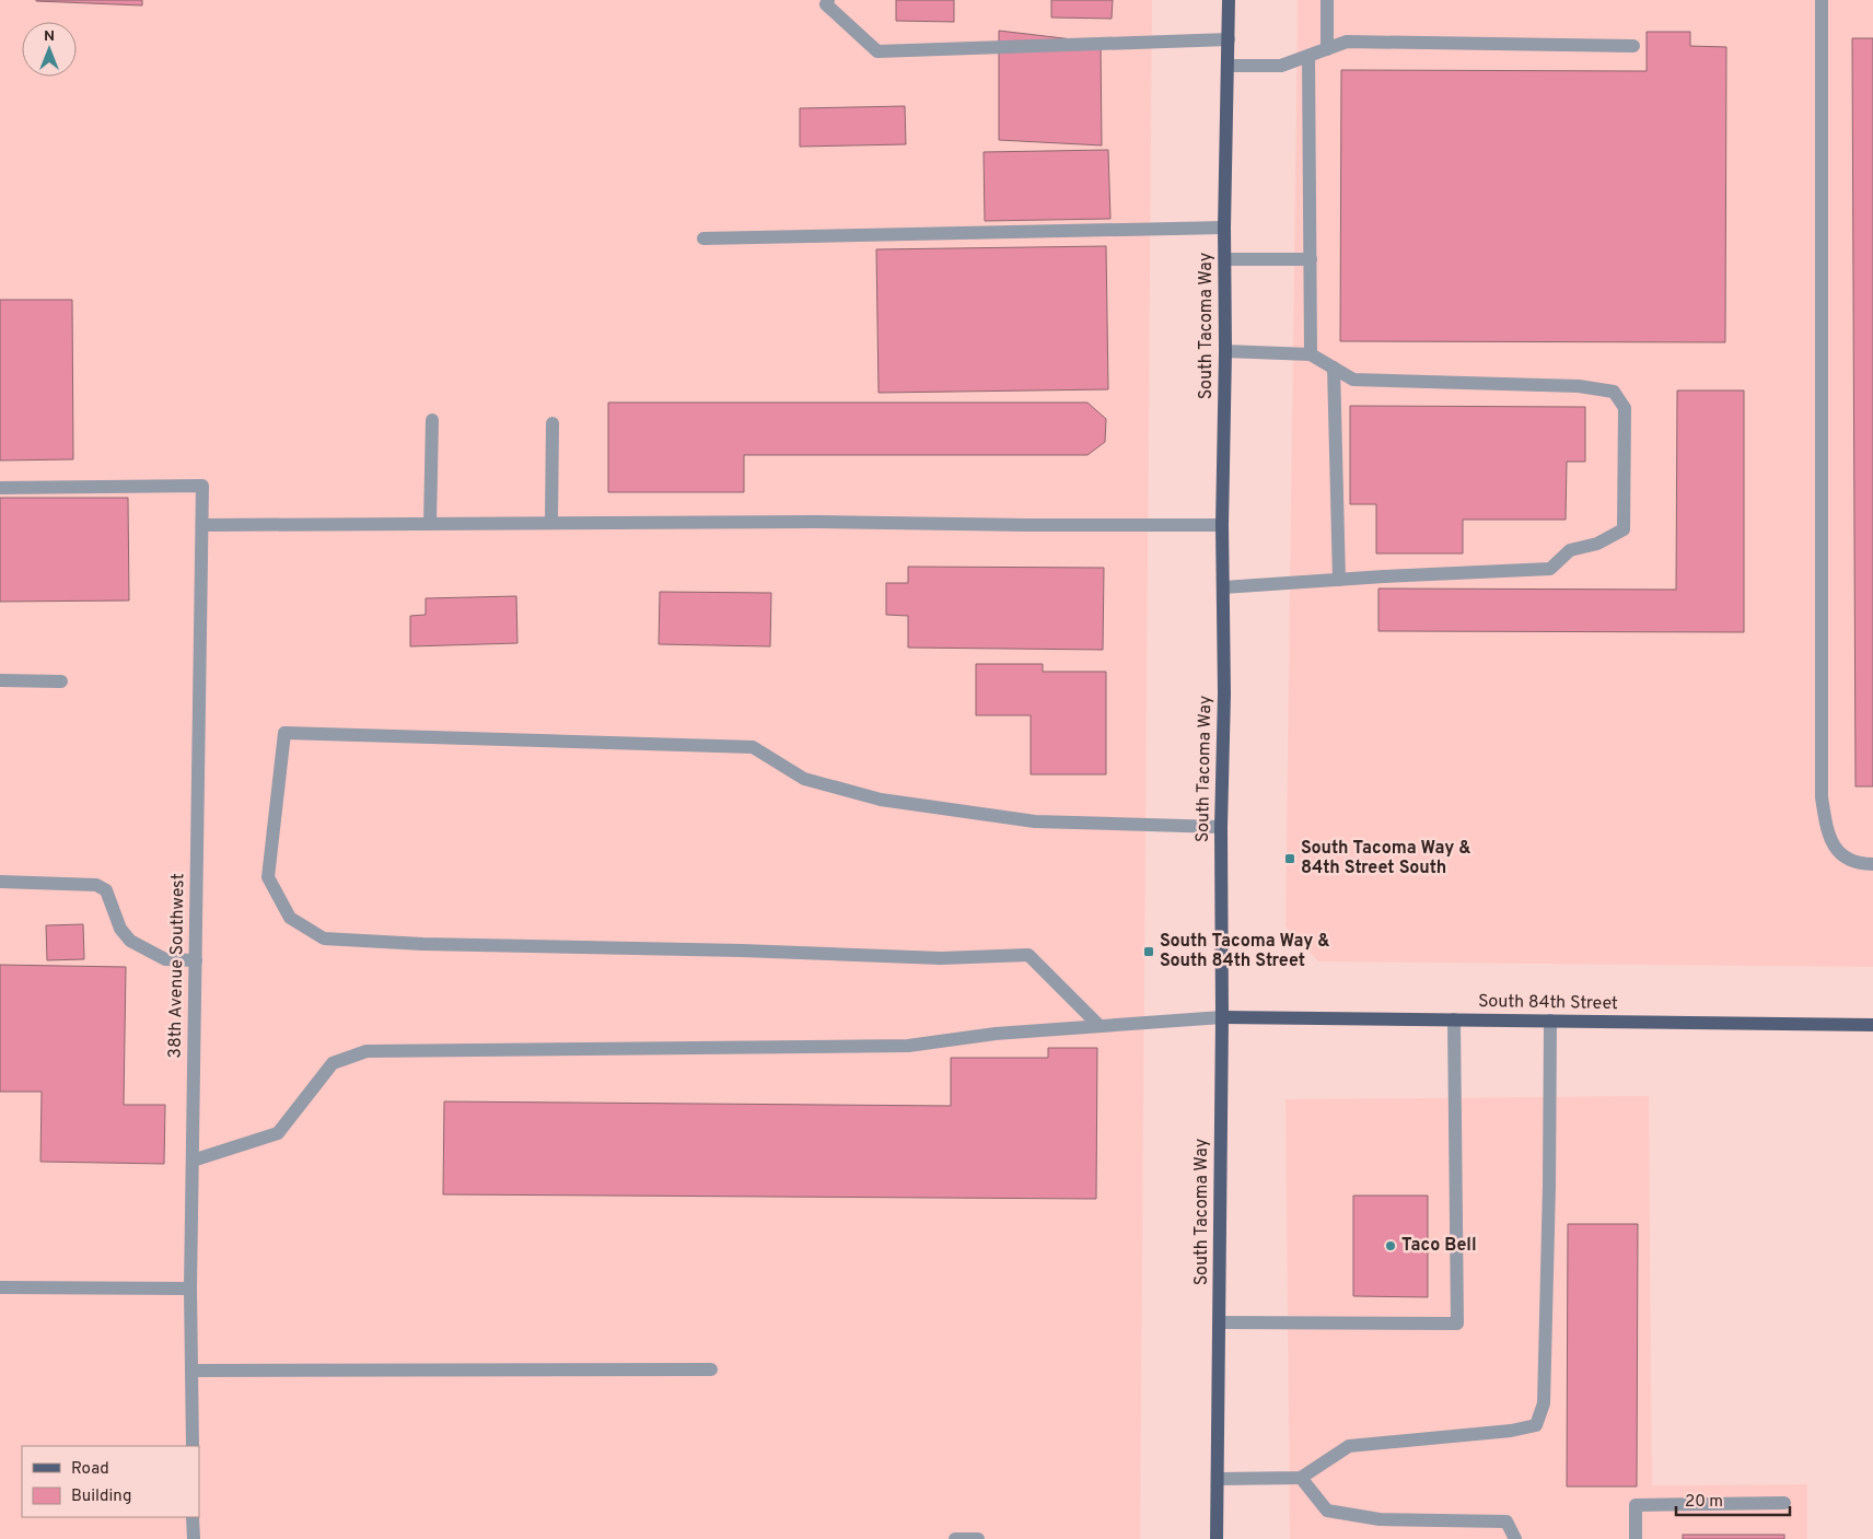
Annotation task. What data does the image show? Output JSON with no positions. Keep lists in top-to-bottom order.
{
  "streets": {
    "main road": ["South Tacoma Way", "South 84th Street"],
    "street": ["38th Avenue Southwest"]
  },
  "crossings": [
    ["South Tacoma Way", "South 84th Street"]
  ],
  "places": {
    "transit": ["South Tacoma Way & 84th Street South", "South Tacoma Way & South 84th Street"],
    "other": ["Taco Bell"]
  },
  "legend": ["Road", "Building"],
  "scale_bar": "20 m",
  "north": "top"
}
